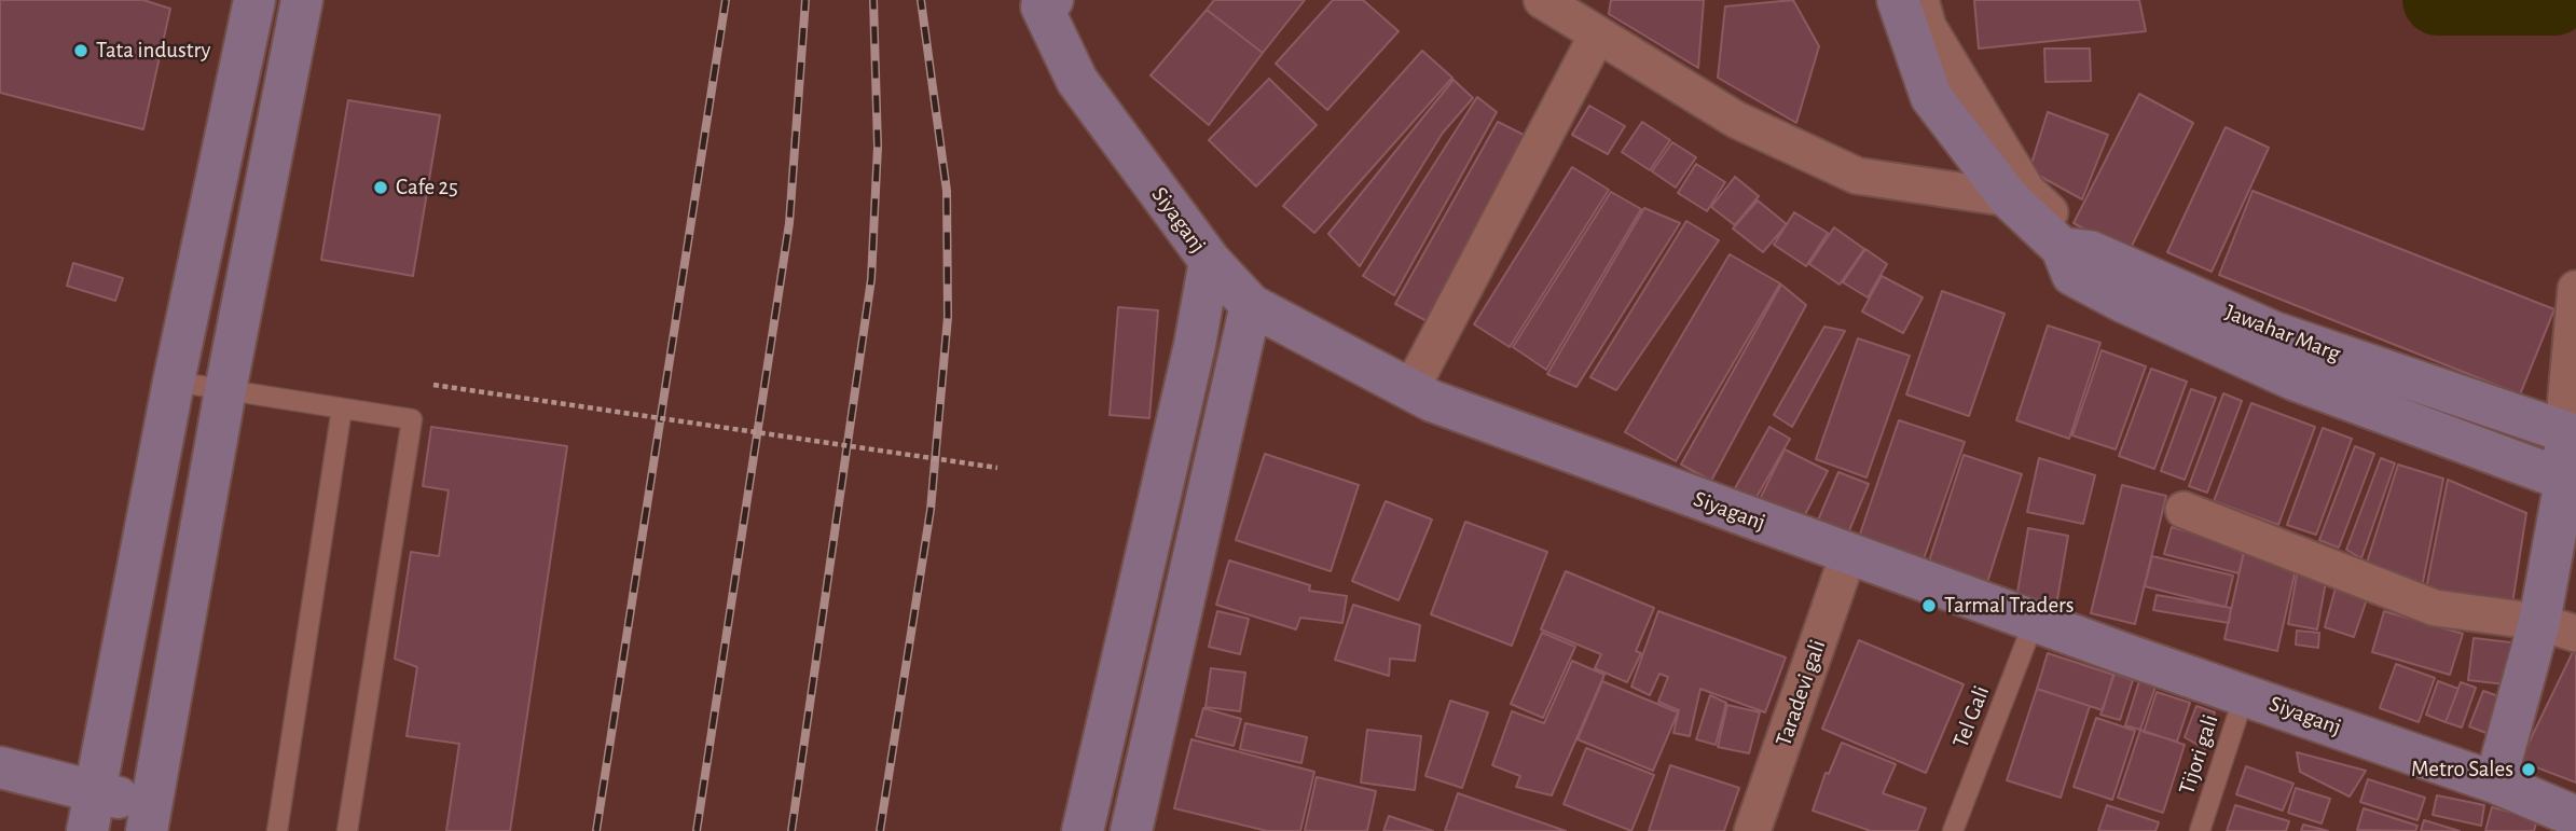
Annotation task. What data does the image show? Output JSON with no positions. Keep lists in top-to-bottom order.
{
  "streets": {
    "street": ["Siyaganj", "Jawahar Marg", "Taradevi gali"],
    "lane": ["Tel Gali", "Tijori gali"]
  },
  "crossings": [
    ["Siyaganj", "Taradevi gali"],
    ["Siyaganj", "Tel Gali"],
    ["Siyaganj", "Tijori gali"]
  ],
  "places": [
    "Tata industry",
    "Cafe 25",
    "Tarmal Traders",
    "Metro Sales"
  ]
}
